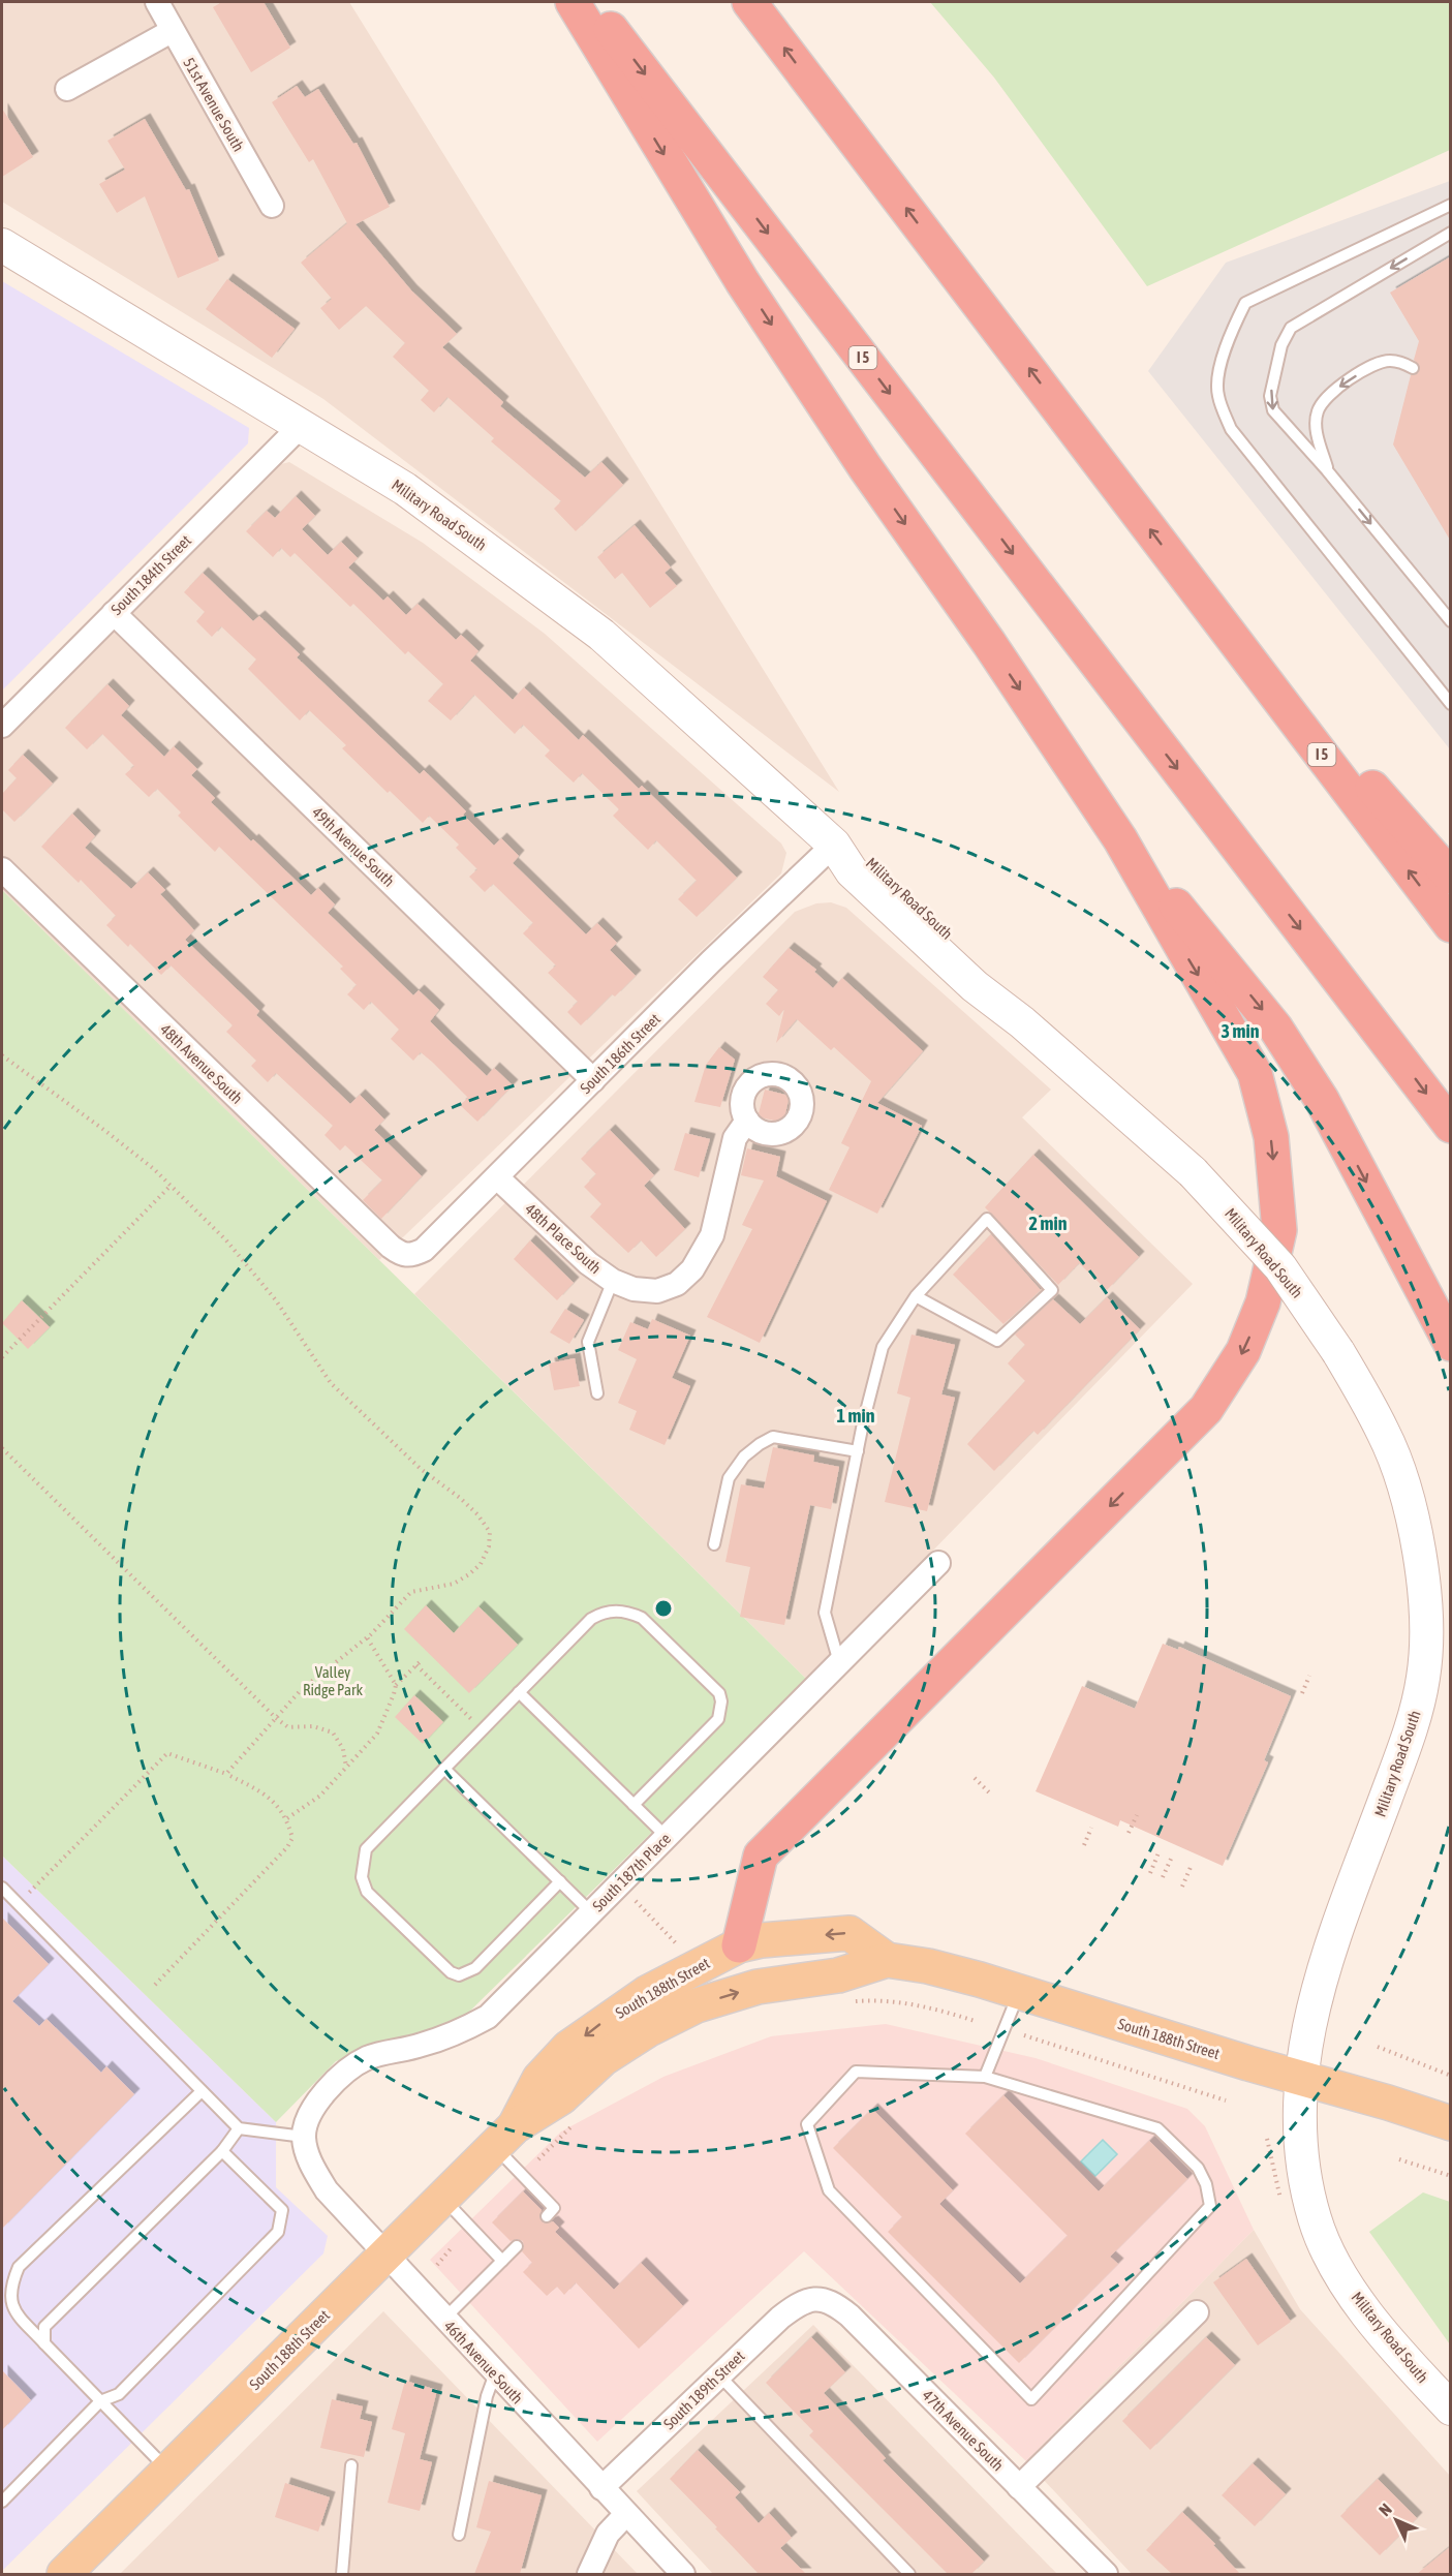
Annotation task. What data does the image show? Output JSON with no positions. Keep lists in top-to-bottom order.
{
  "streets": {
    "highway": ["I 5"],
    "main road": ["Military Road South", "South 188th Street"],
    "street": [
      "51st Avenue South",
      "South 184th Street",
      "49th Avenue South",
      "South 186th Street",
      "48th Avenue South",
      "48th Place South",
      "South 187th Place",
      "46th Avenue South",
      "South 189th Street",
      "47th Avenue South"
    ]
  },
  "crossings": [
    ["Military Road South", "South 184th Street"],
    ["Military Road South", "South 186th Street"],
    ["Military Road South", "South 188th Street"],
    ["South 184th Street", "49th Avenue South"],
    ["49th Avenue South", "South 186th Street"],
    ["South 186th Street", "48th Avenue South"],
    ["South 186th Street", "48th Place South"],
    ["South 187th Place", "46th Avenue South"],
    ["South 188th Street", "46th Avenue South"],
    ["46th Avenue South", "South 189th Street"],
    ["South 189th Street", "47th Avenue South"]
  ],
  "parks": ["Valley Ridge Park"],
  "north": "top left",
  "rings": ["3 min", "2 min", "1 min"]
}
